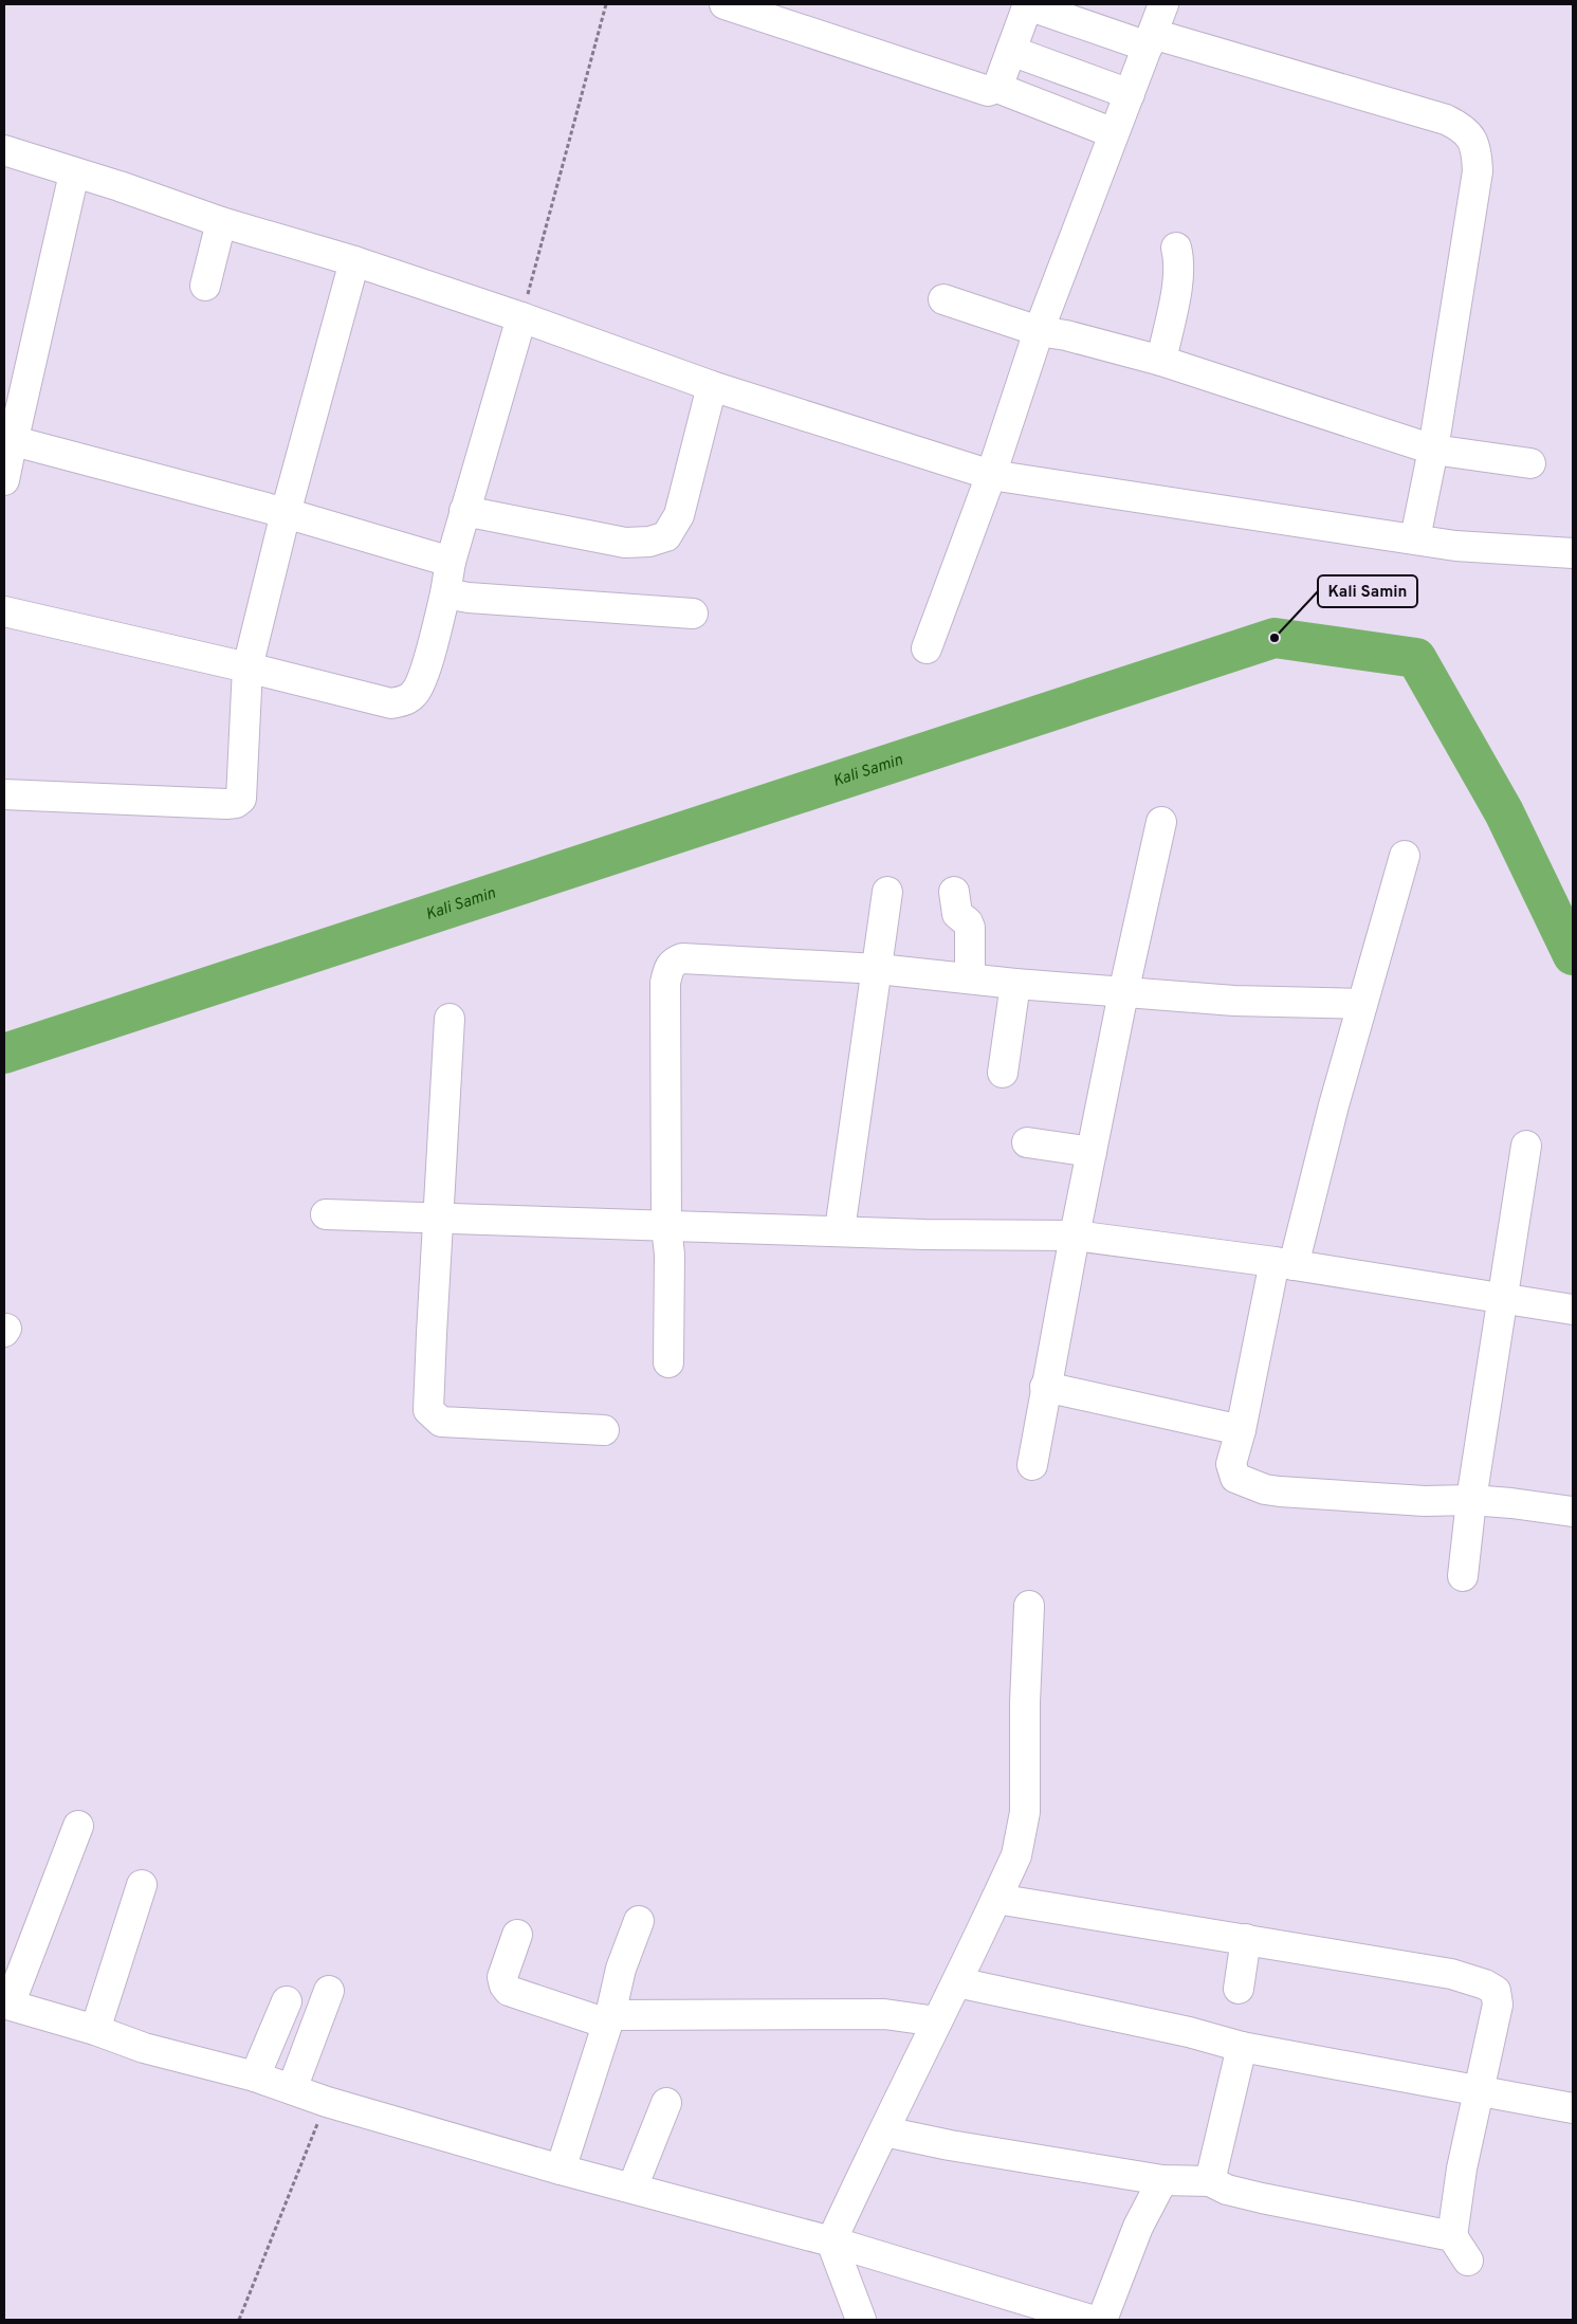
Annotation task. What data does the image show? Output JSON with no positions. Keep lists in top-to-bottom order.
{
  "water": ["Kali Samin"],
  "places": ["Kali Samin"]
}
